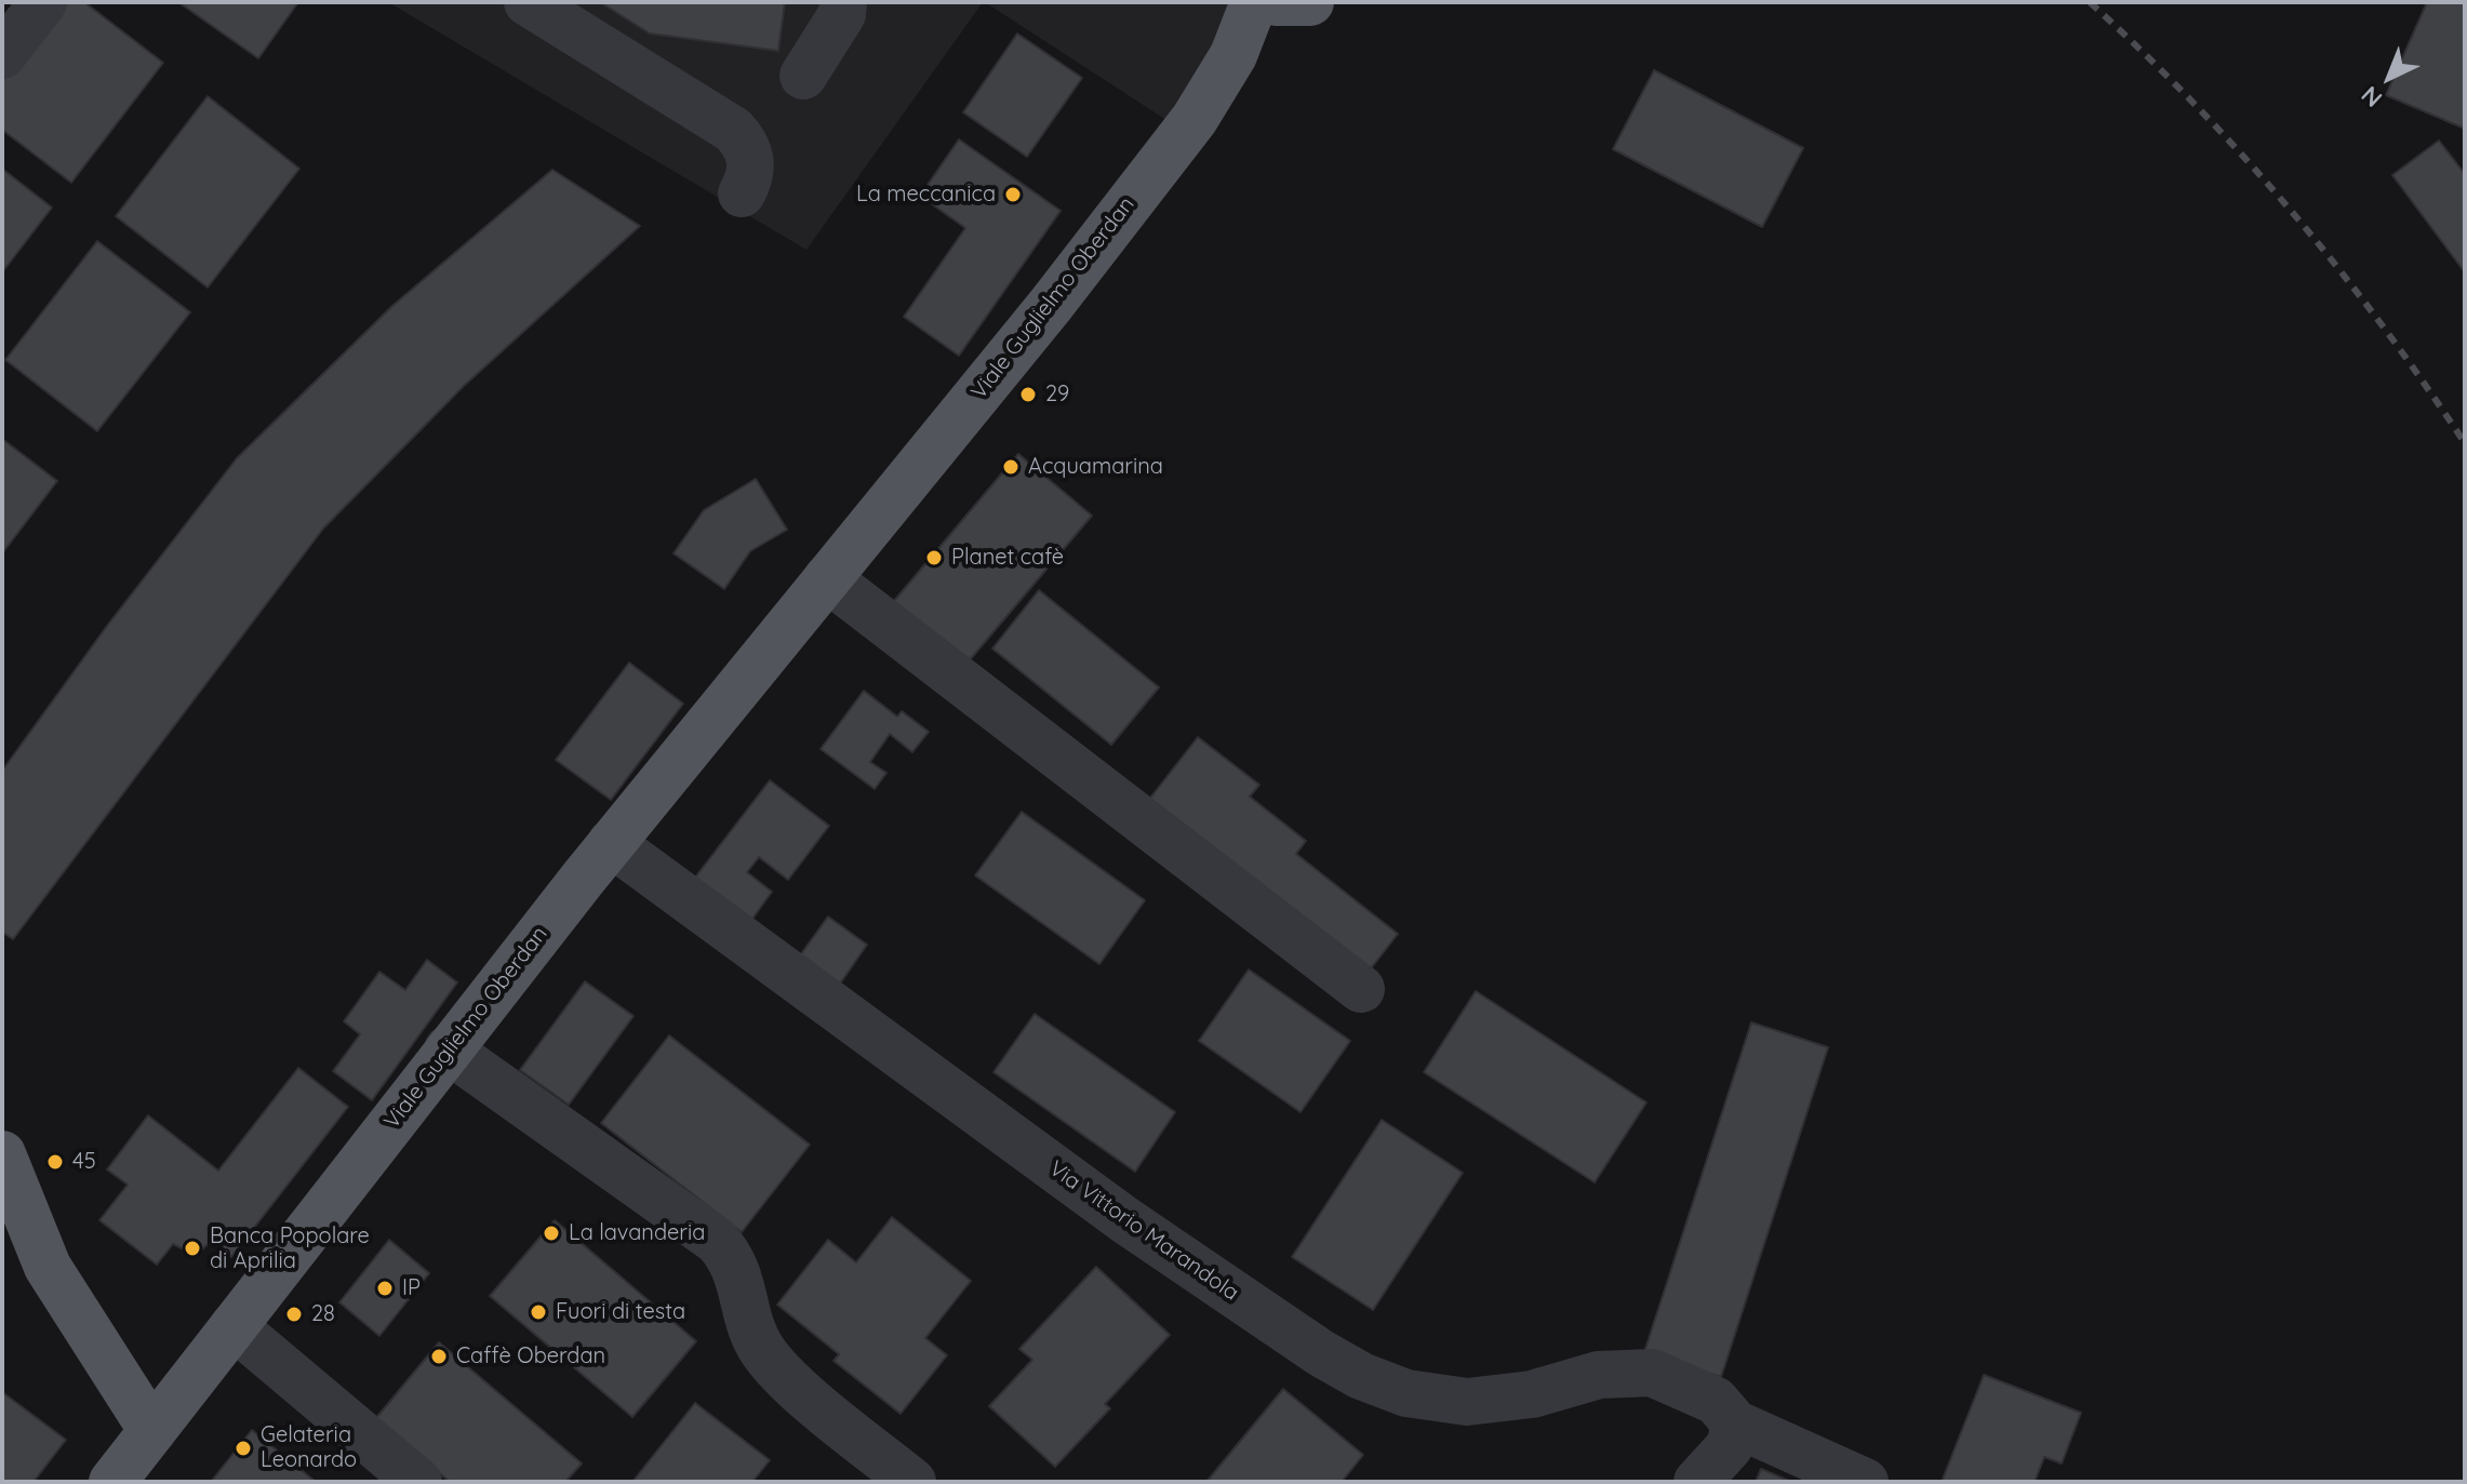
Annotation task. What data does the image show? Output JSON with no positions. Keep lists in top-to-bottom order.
{
  "streets": {
    "main road": ["Viale Guglielmo Oberdan"],
    "street": ["Via Vittorio Marandola"]
  },
  "crossings": [
    ["Viale Guglielmo Oberdan", "Via Vittorio Marandola"]
  ],
  "places": [
    "La meccanica",
    "29",
    "Acquamarina",
    "Planet cafè",
    "45",
    "La lavanderia",
    "Banca Popolare di Aprilia",
    "IP",
    "Fuori di testa",
    "28",
    "Caffè Oberdan",
    "Gelateria Leonardo"
  ],
  "north": "bottom left"
}
